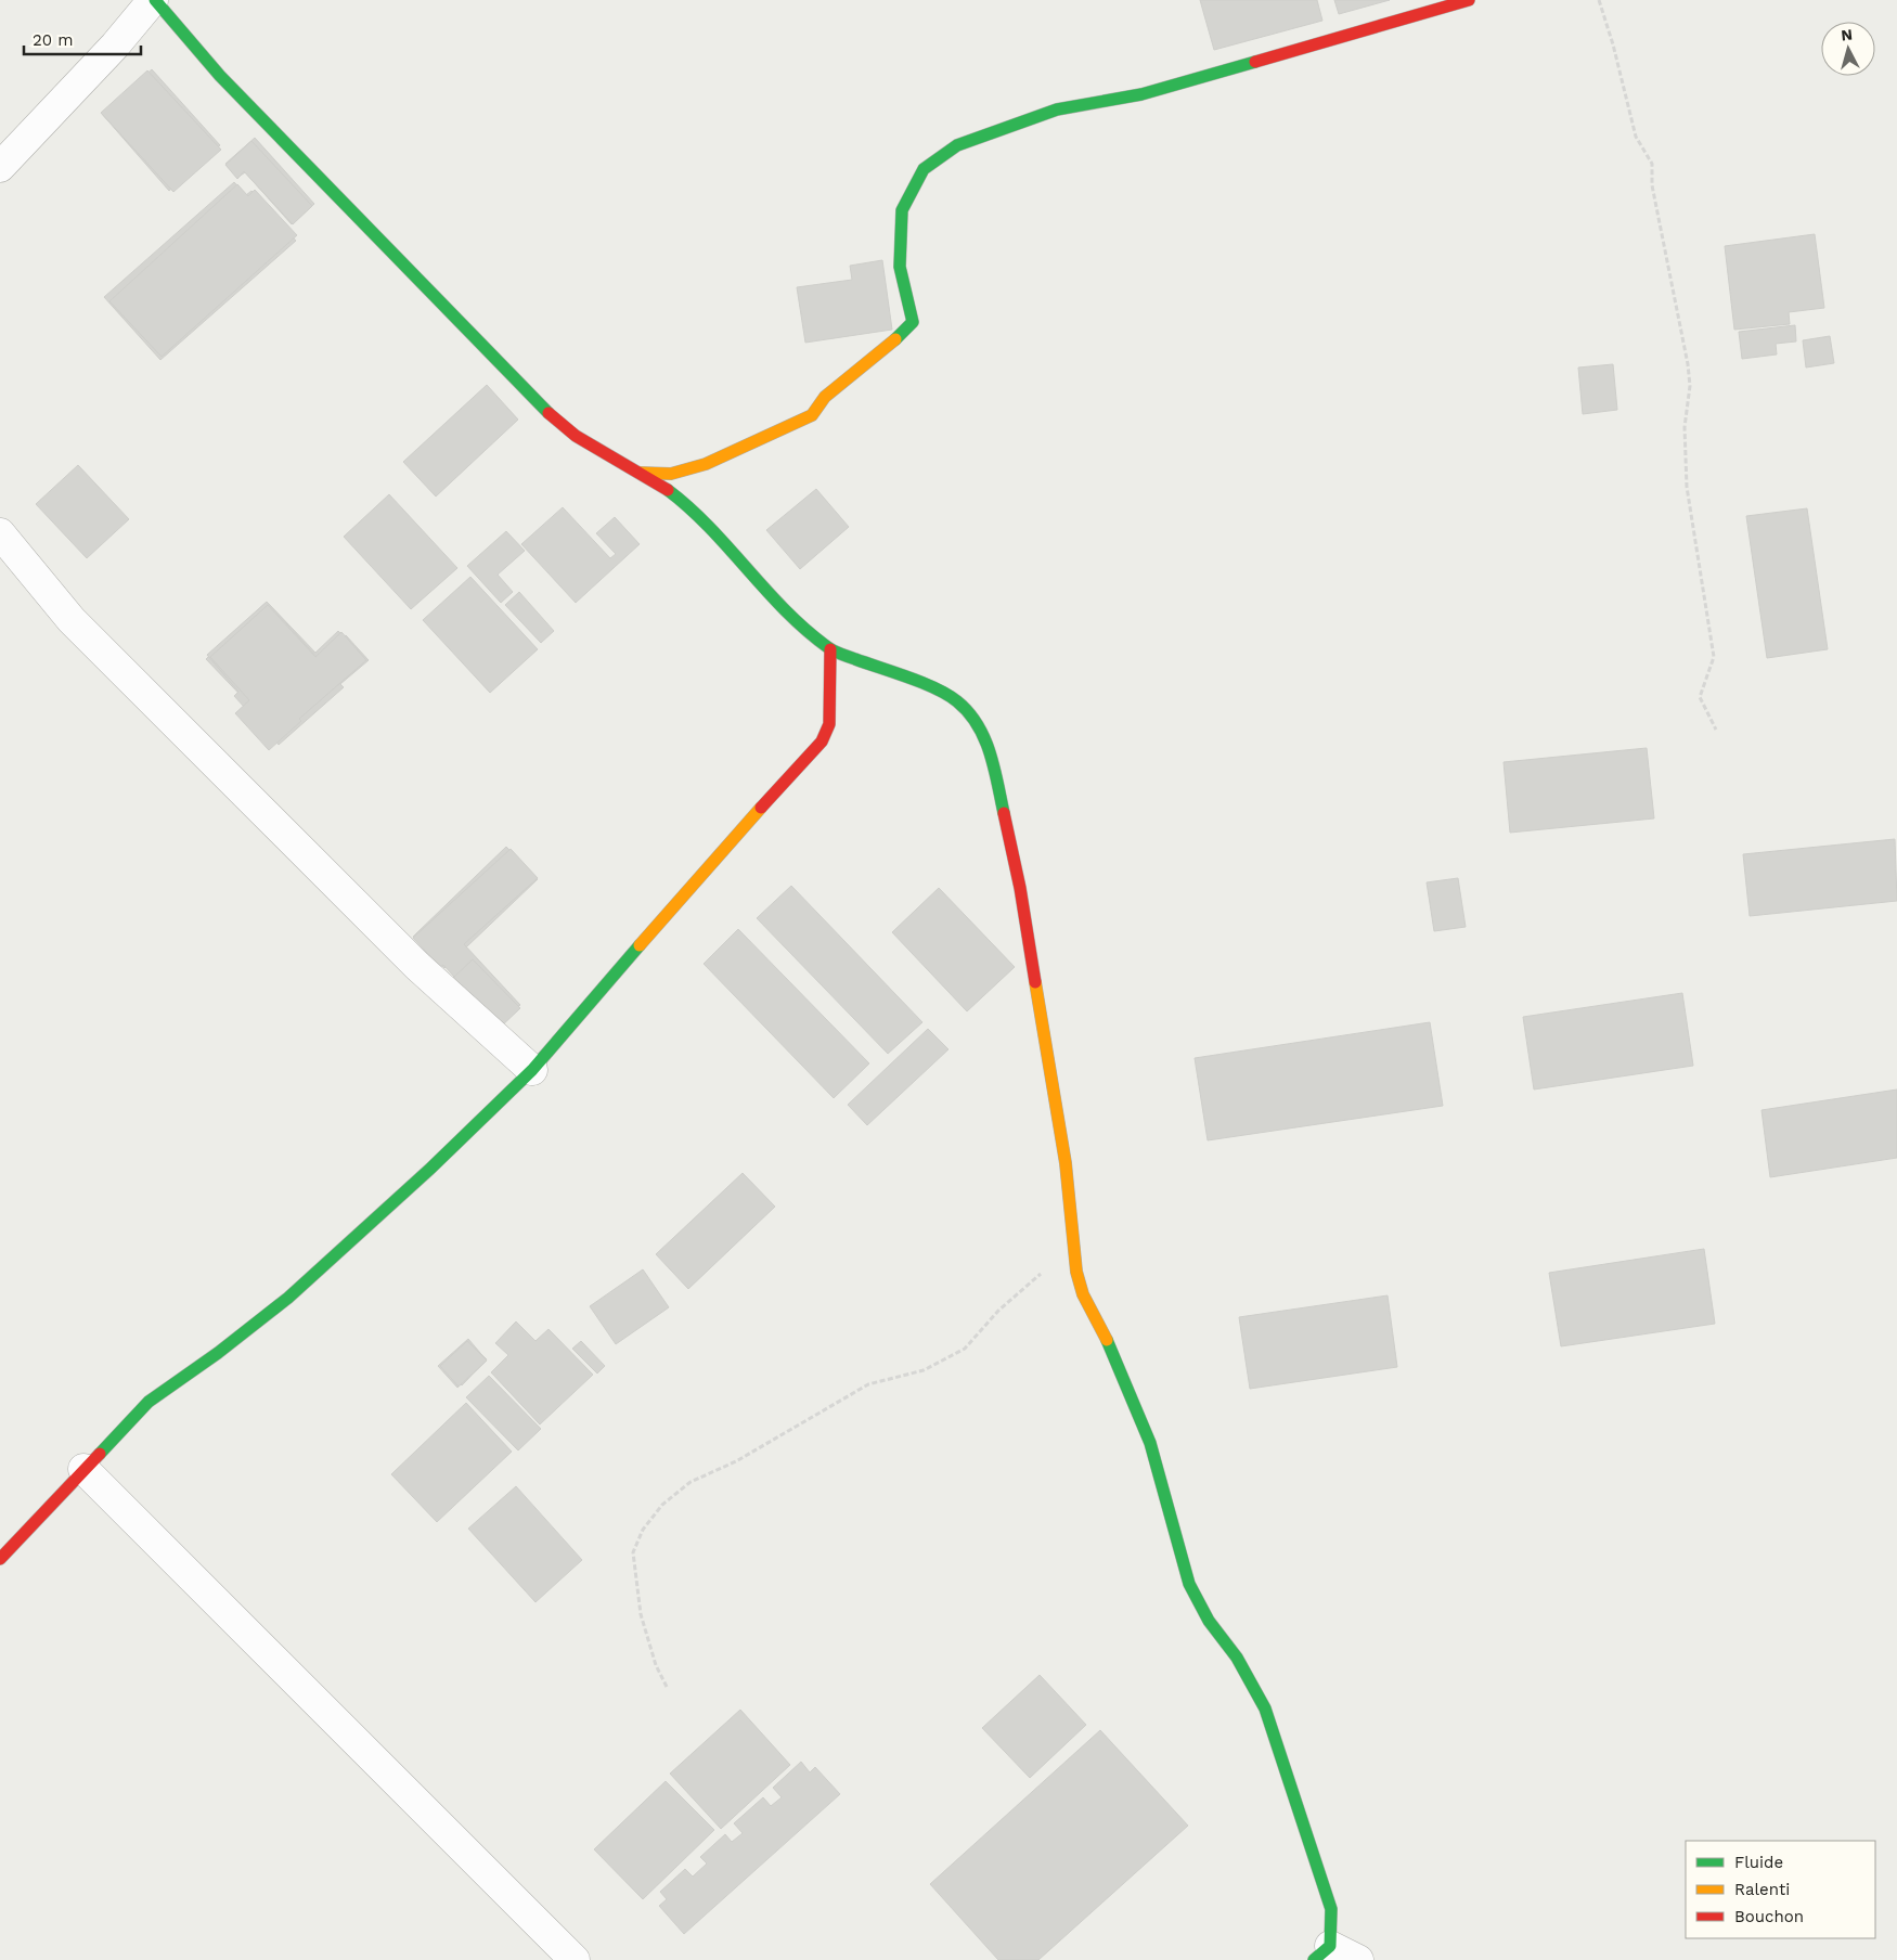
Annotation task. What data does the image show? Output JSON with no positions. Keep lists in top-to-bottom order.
{
  "legend": ["Fluide", "Ralenti", "Bouchon"],
  "scale_bar": "20 m",
  "north": "top"
}
